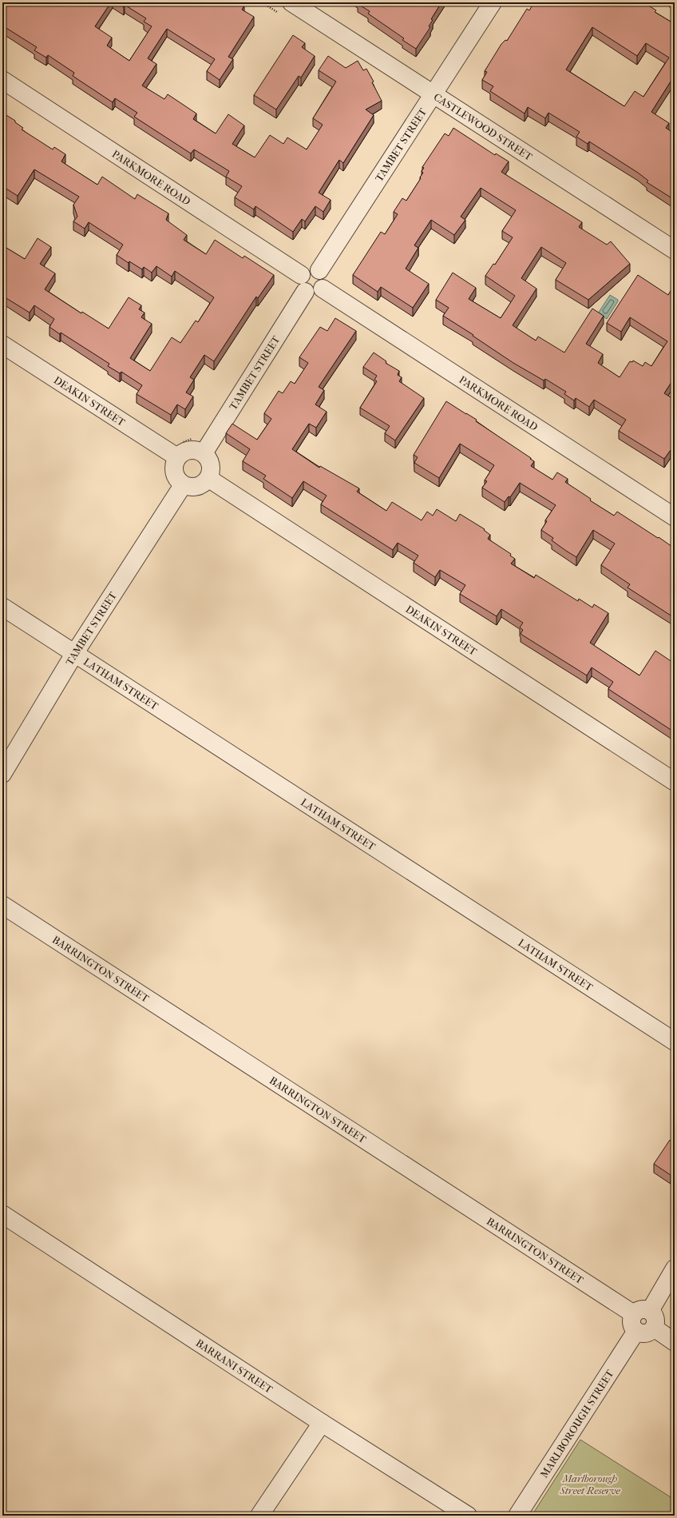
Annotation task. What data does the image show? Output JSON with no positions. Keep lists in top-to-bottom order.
{
  "streets": {
    "street": [
      "CASTLEWOOD STREET",
      "TAMBET STREET",
      "PARKMORE ROAD",
      "DEAKIN STREET",
      "LATHAM STREET",
      "BARRINGTON STREET",
      "BARRANI STREET",
      "MARLBOROUGH STREET"
    ]
  },
  "crossings": [
    ["CASTLEWOOD STREET", "TAMBET STREET"],
    ["TAMBET STREET", "PARKMORE ROAD"],
    ["TAMBET STREET", "DEAKIN STREET"],
    ["TAMBET STREET", "LATHAM STREET"],
    ["BARRINGTON STREET", "MARLBOROUGH STREET"]
  ],
  "parks": ["Marlborough Street Reserve"]
}
